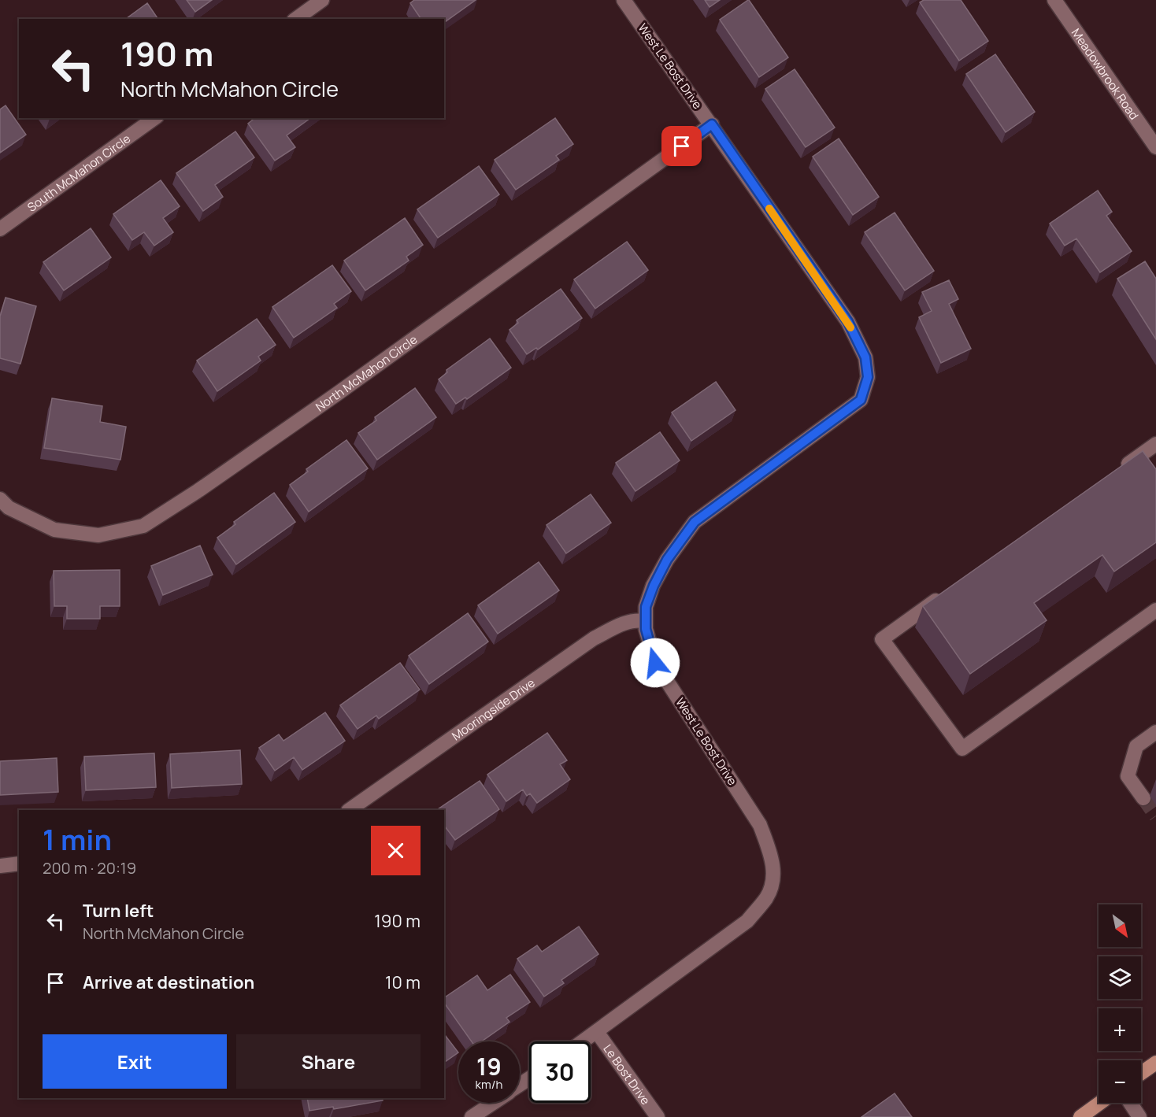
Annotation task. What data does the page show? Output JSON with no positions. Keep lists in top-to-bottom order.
{
  "streets": {
    "street": [
      "West Le Bost Drive",
      "Meadowbrook Road",
      "South McMahon Circle",
      "North McMahon Circle",
      "Mooringside Drive",
      "Le Bost Drive"
    ]
  },
  "crossings": [
    ["West Le Bost Drive", "North McMahon Circle"],
    ["West Le Bost Drive", "Mooringside Drive"],
    ["West Le Bost Drive", "Le Bost Drive"]
  ],
  "north": "bottom right",
  "page": {
    "turn": ["190 m", "North McMahon Circle"],
    "heading": ["1 min", "200 m · 20:19"],
    "list": [
      {
        "name": "Turn left",
        "note": "North McMahon Circle",
        "value": "190 m"
      },
      {
        "name": "Arrive at destination",
        "value": "10 m"
      }
    ],
    "map_buttons": ["+", "−"],
    "buttons": ["Exit", "Share"],
    "speed": "19 km/h",
    "limit": "30"
  }
}
